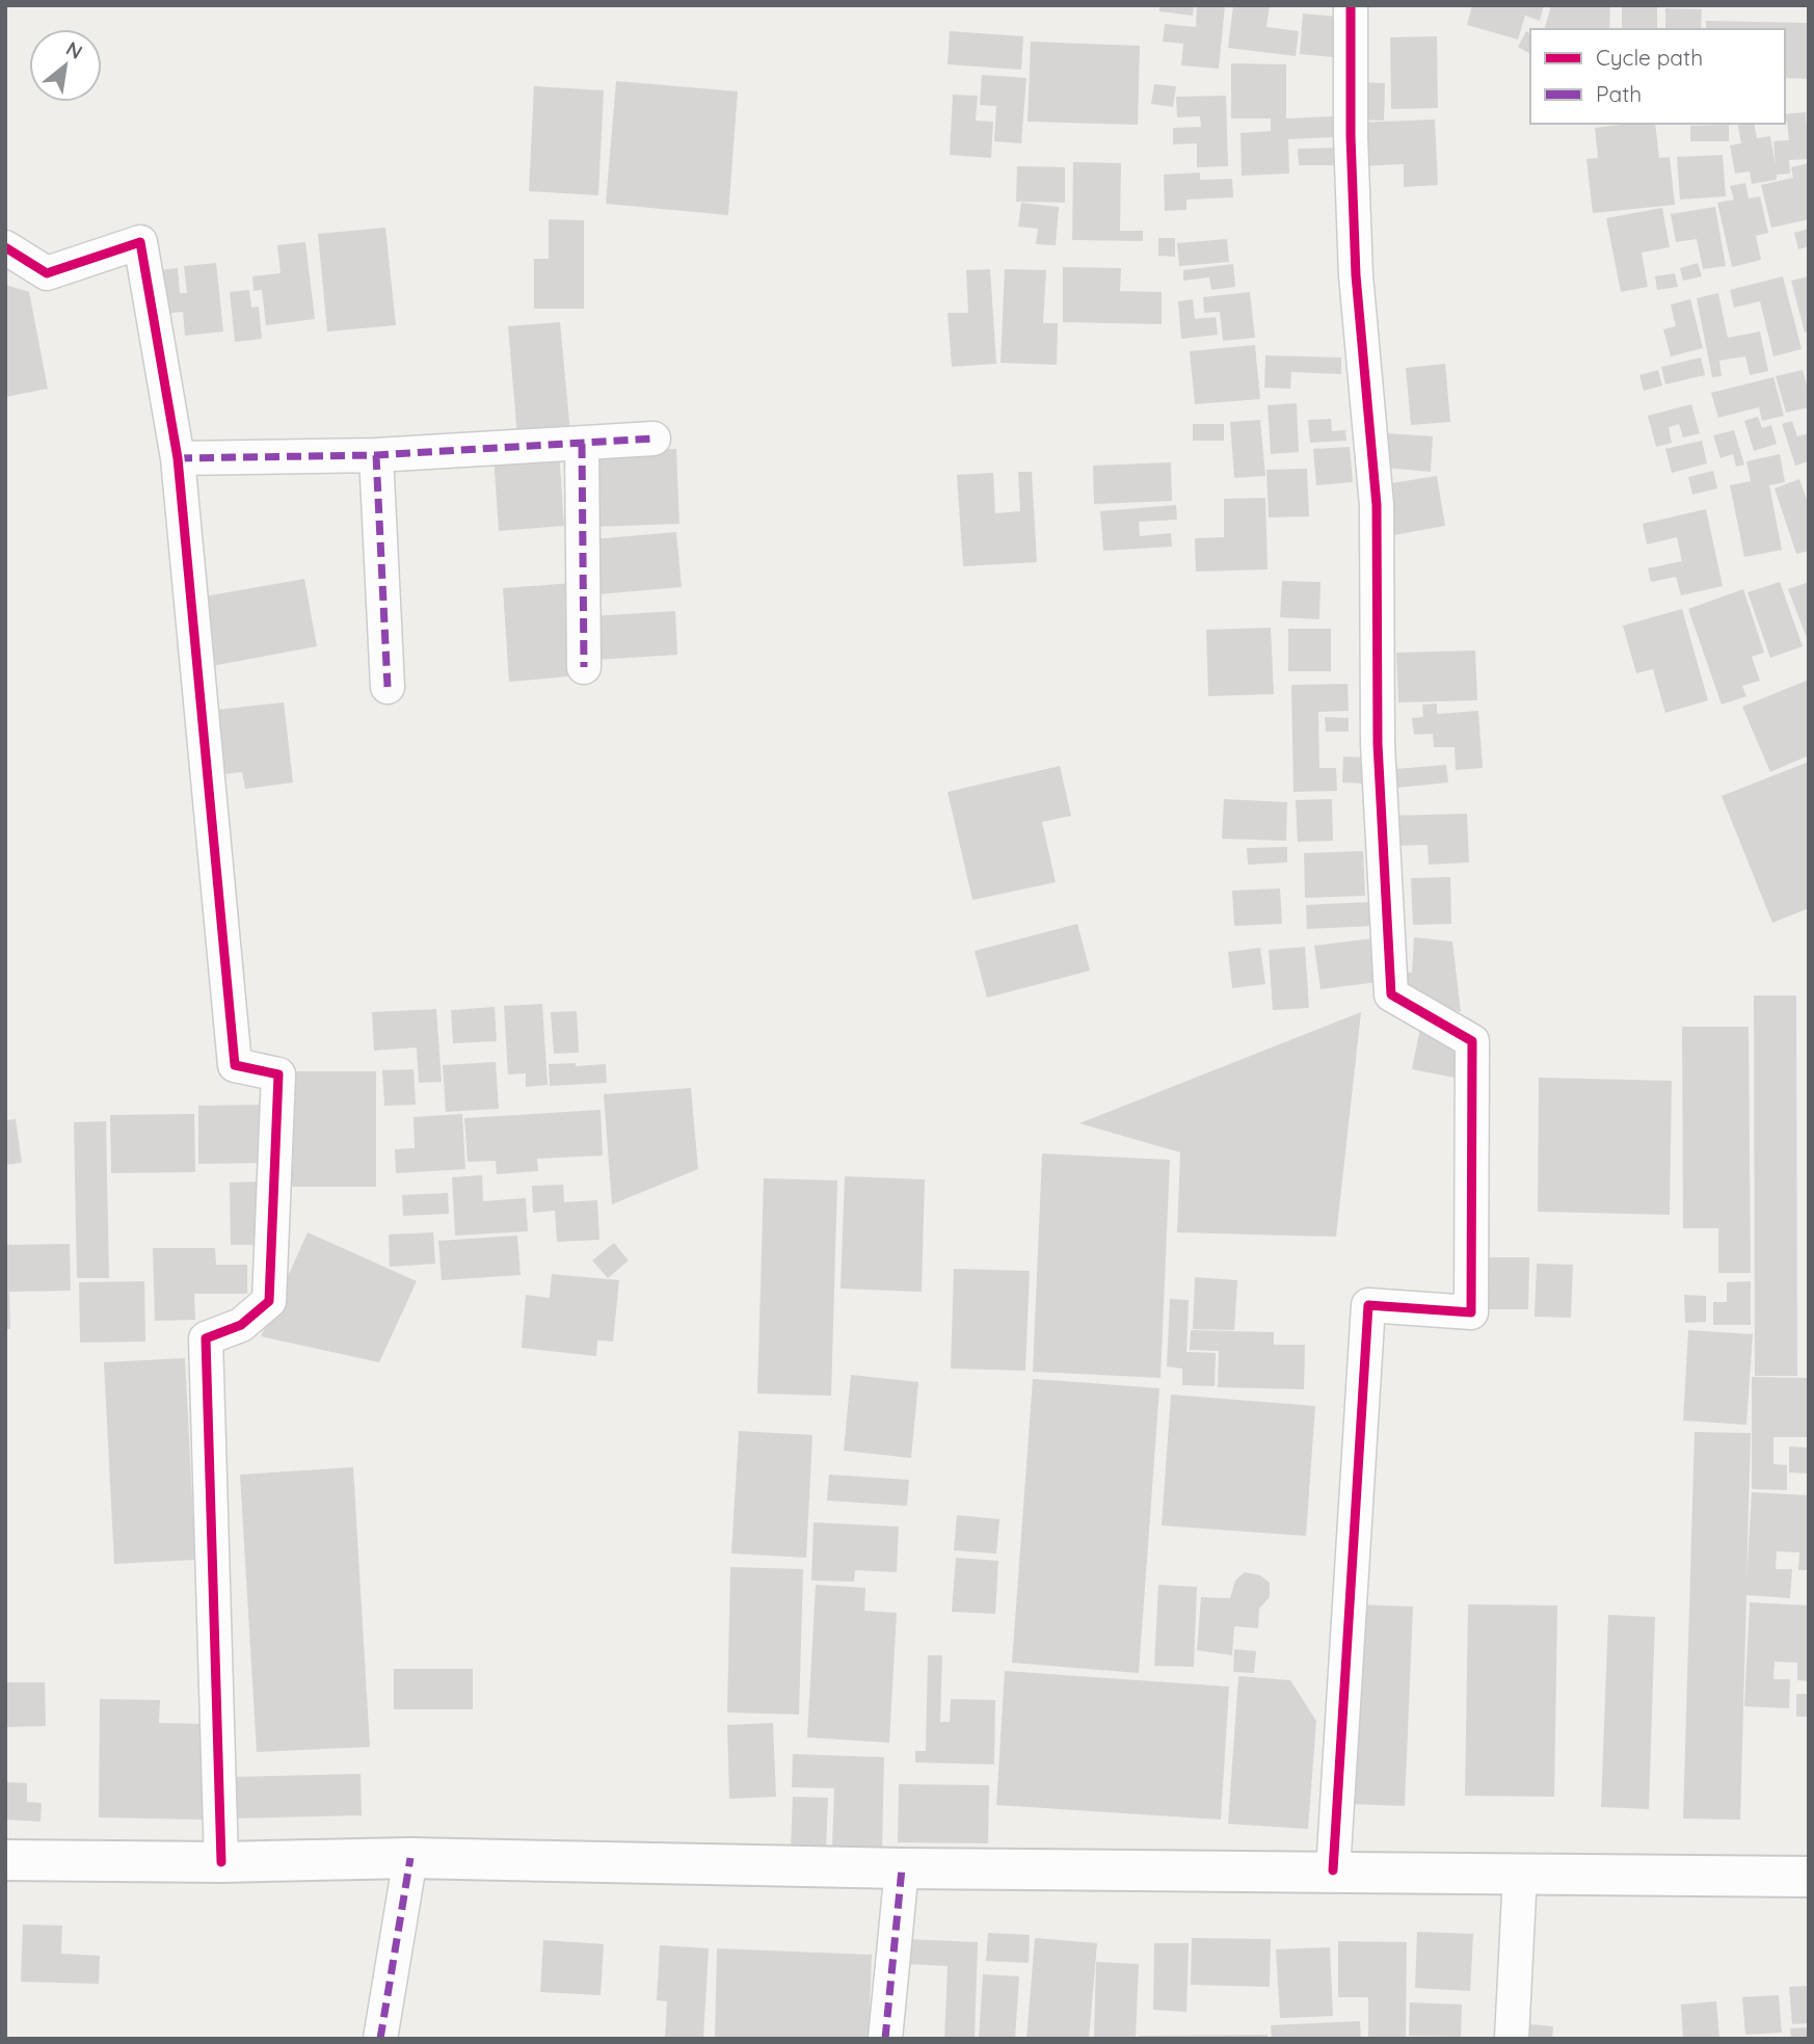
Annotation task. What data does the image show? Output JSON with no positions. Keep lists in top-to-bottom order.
{
  "legend": ["Cycle path", "Path"],
  "north": "top right"
}
